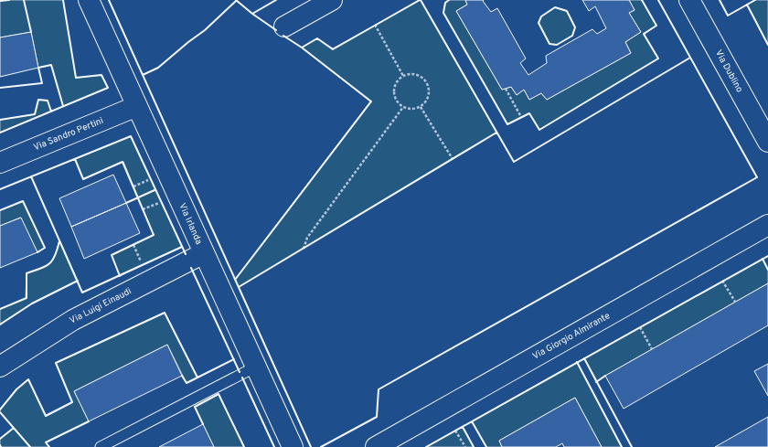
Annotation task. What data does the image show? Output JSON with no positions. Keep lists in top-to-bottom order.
{
  "streets": {
    "street": [
      "Via Dublino",
      "Via Sandro Pertini",
      "Via Irlanda",
      "Via Luigi Einaudi",
      "Via Giorgio Almirante"
    ]
  },
  "crossings": [
    ["Via Sandro Pertini", "Via Irlanda"],
    ["Via Irlanda", "Via Luigi Einaudi"]
  ]
}
